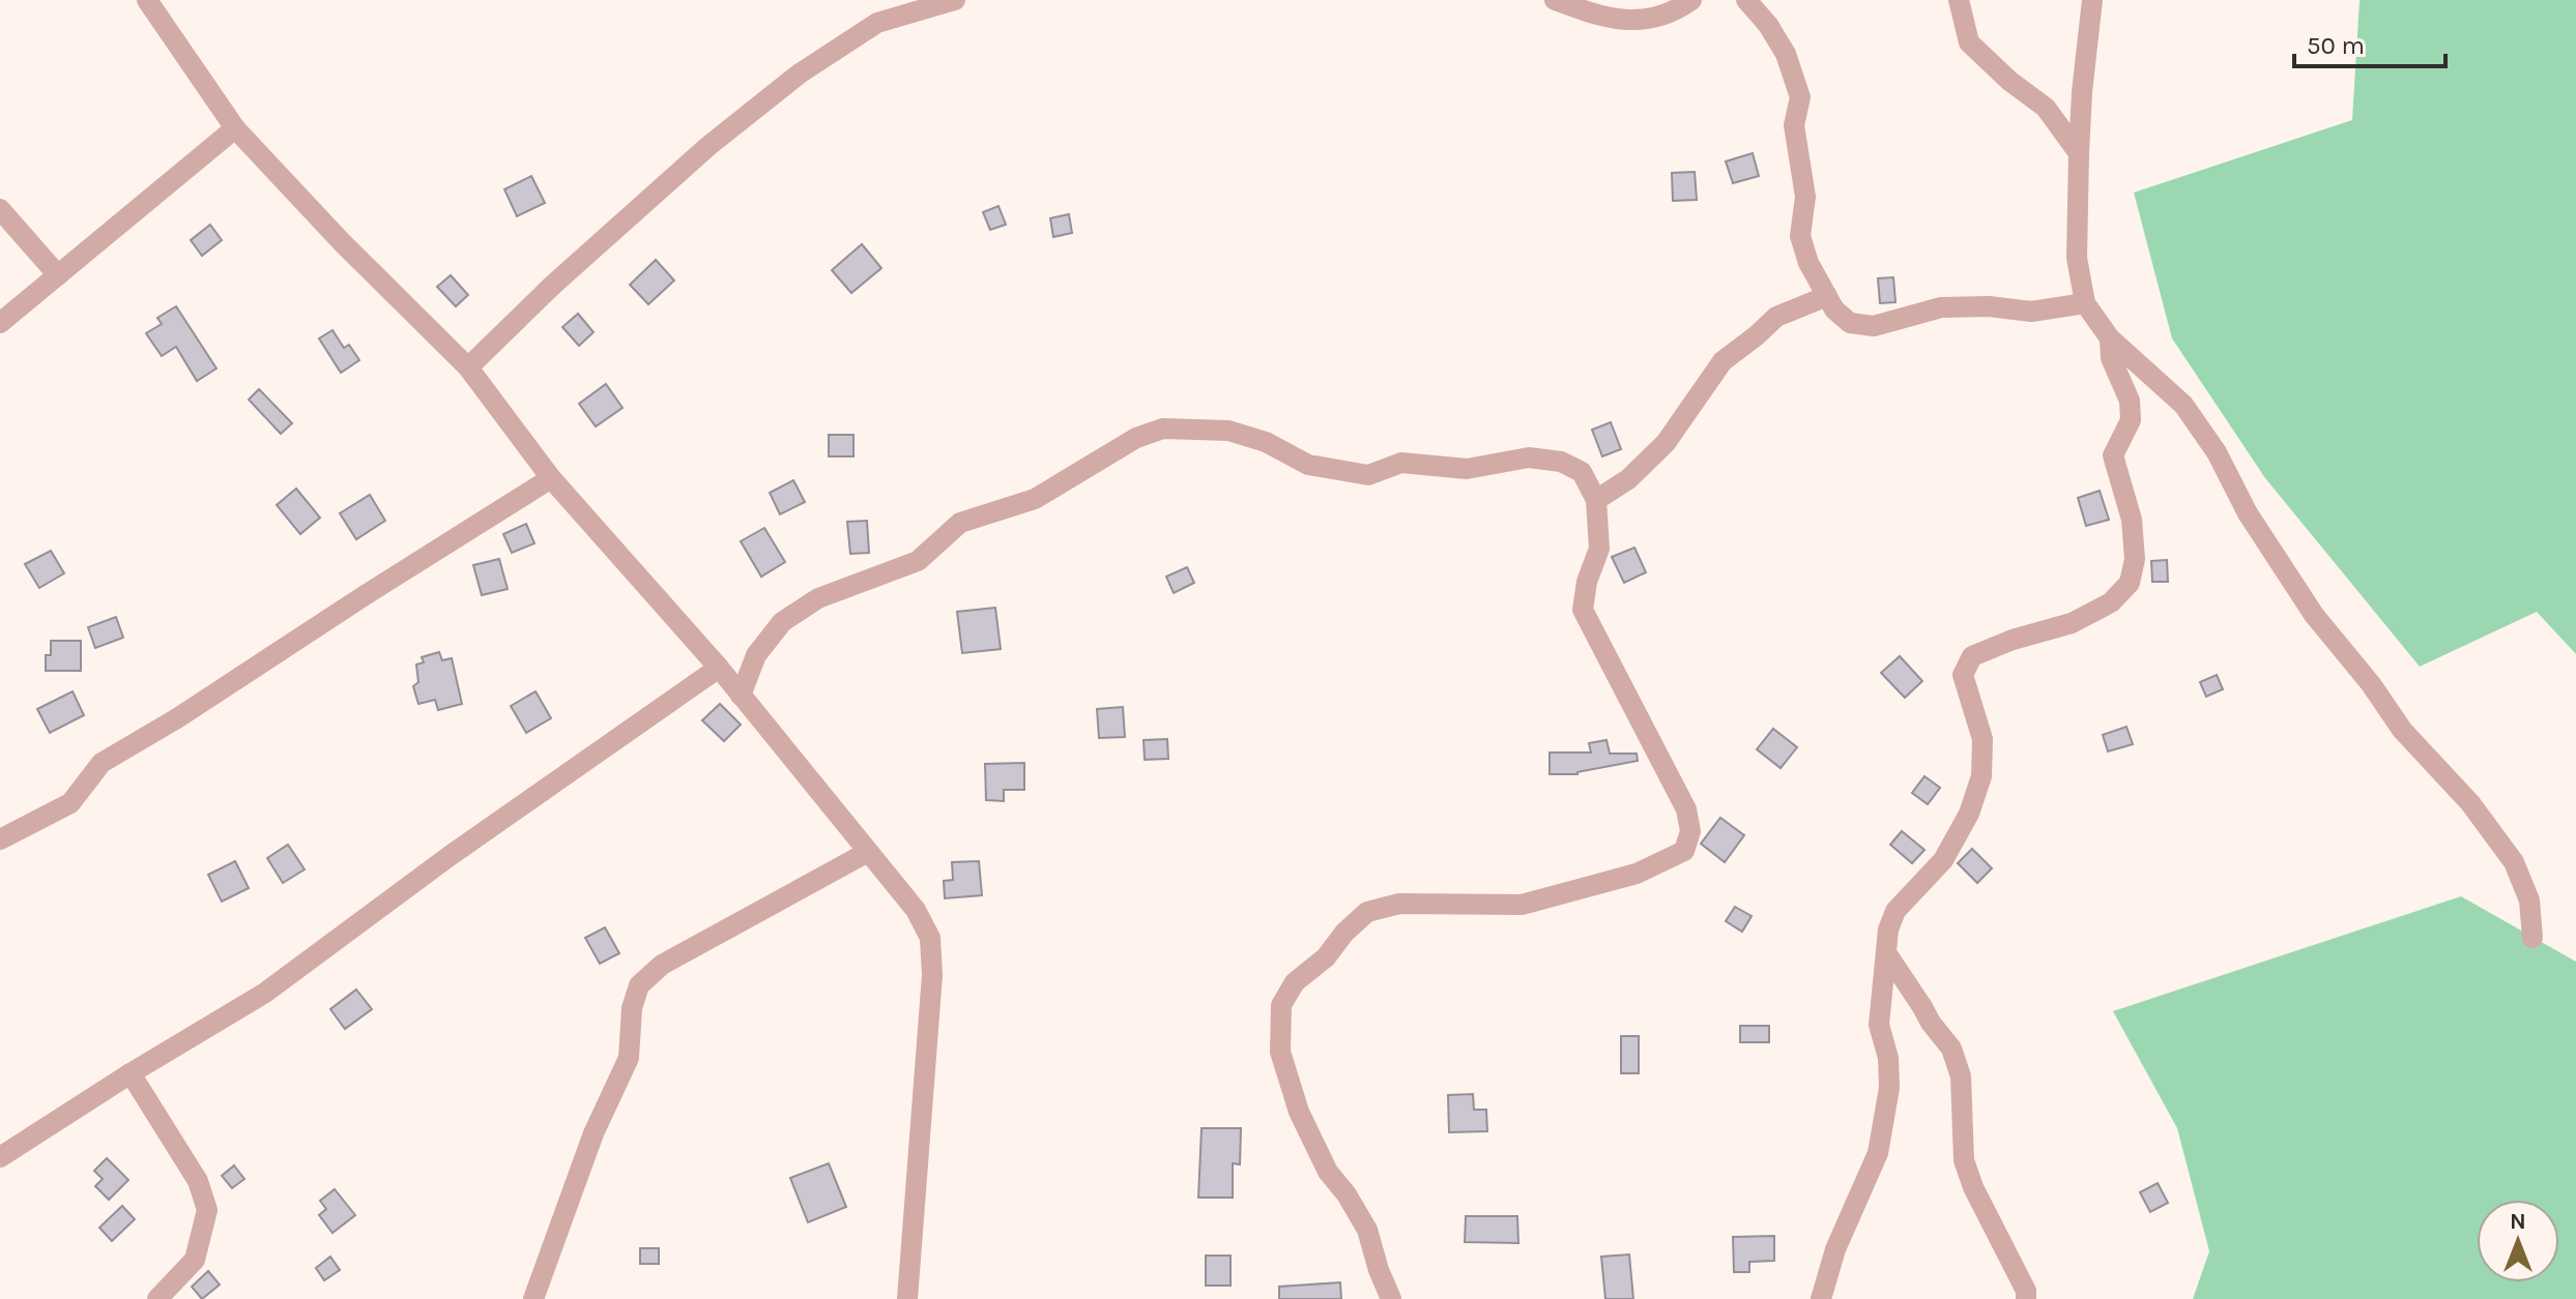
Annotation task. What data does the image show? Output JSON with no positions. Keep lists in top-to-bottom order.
{
  "scale_bar": "50 m",
  "north": "top"
}
